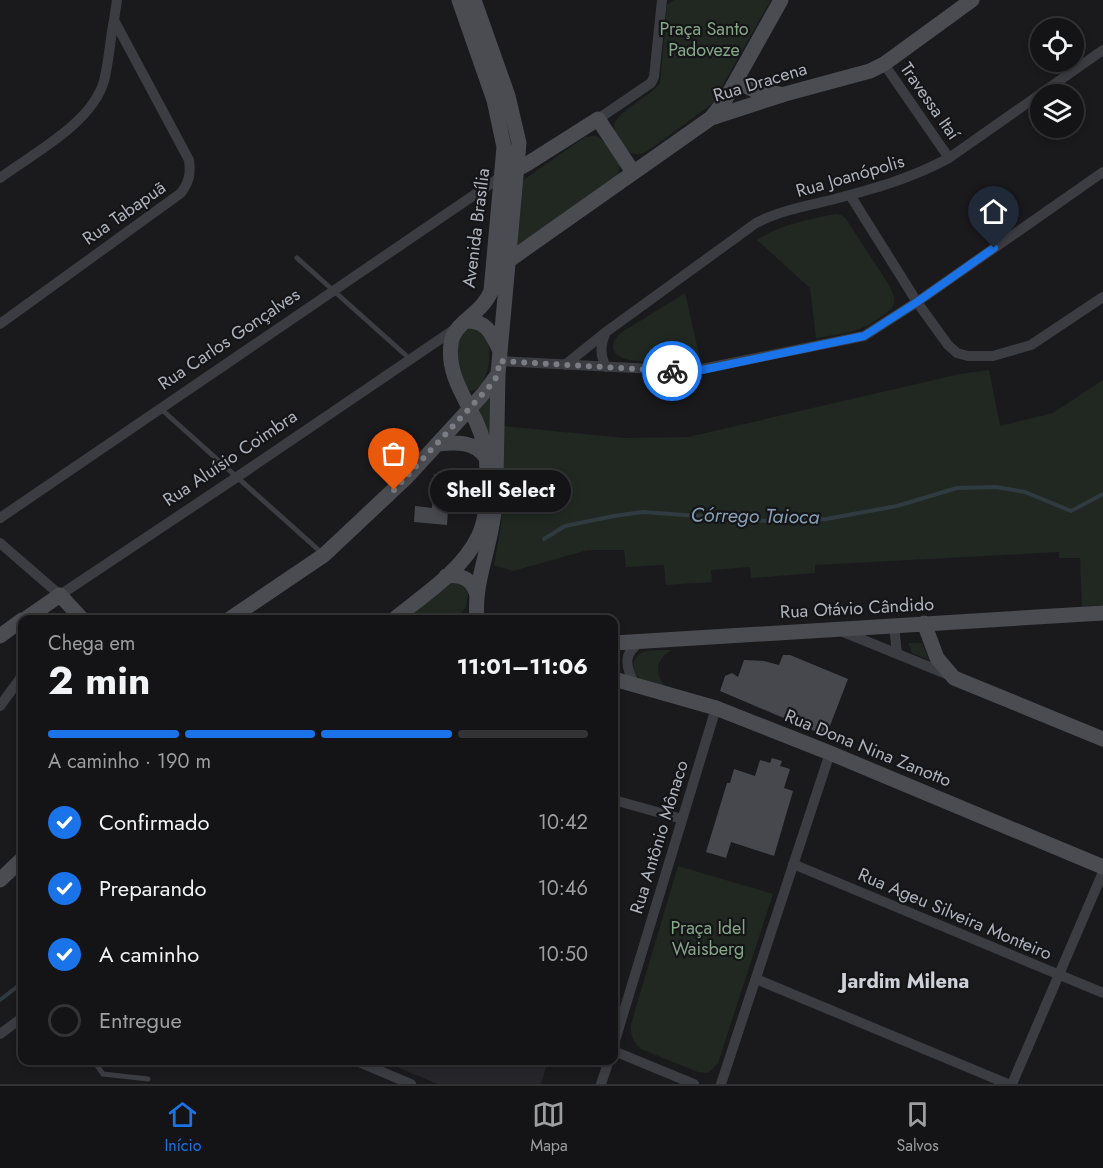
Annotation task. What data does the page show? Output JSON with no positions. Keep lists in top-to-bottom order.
{
  "streets": {
    "main road": [
      "Rua Dracena",
      "Avenida Brasília",
      "Rua Carlos Gonçalves",
      "Rua Aluísio Coimbra",
      "Rua Otávio Cândido",
      "Rua Dona Nina Zanotto"
    ],
    "street": [
      "Travessa Itaí",
      "Rua Joanópolis",
      "Rua Tabapuã",
      "Rua Antônio Mônaco",
      "Rua Ageu Silveira Monteiro"
    ]
  },
  "crossings": [
    ["Rua Dracena", "Travessa Itaí"],
    ["Rua Dracena", "Avenida Brasília"],
    ["Travessa Itaí", "Rua Joanópolis"],
    ["Avenida Brasília", "Rua Carlos Gonçalves"],
    ["Avenida Brasília", "Rua Aluísio Coimbra"],
    ["Rua Dona Nina Zanotto", "Rua Antônio Mônaco"]
  ],
  "districts": ["Jardim Milena"],
  "water": ["Córrego Taioca"],
  "parks": ["Praça Santo Padoveze", "Praça Idel Waisberg"],
  "places": ["Shell Select"],
  "page": {
    "bubble": "Shell Select",
    "heading": ["2 min", "Chega em", "11:01–11:06"],
    "bar": "A caminho · 190 m",
    "list": [
      ["Confirmado", "10:42"],
      ["Preparando", "10:46"],
      ["A caminho", "10:50"],
      "Entregue"
    ],
    "tabs": ["Início", "Mapa", "Salvos"]
  }
}
